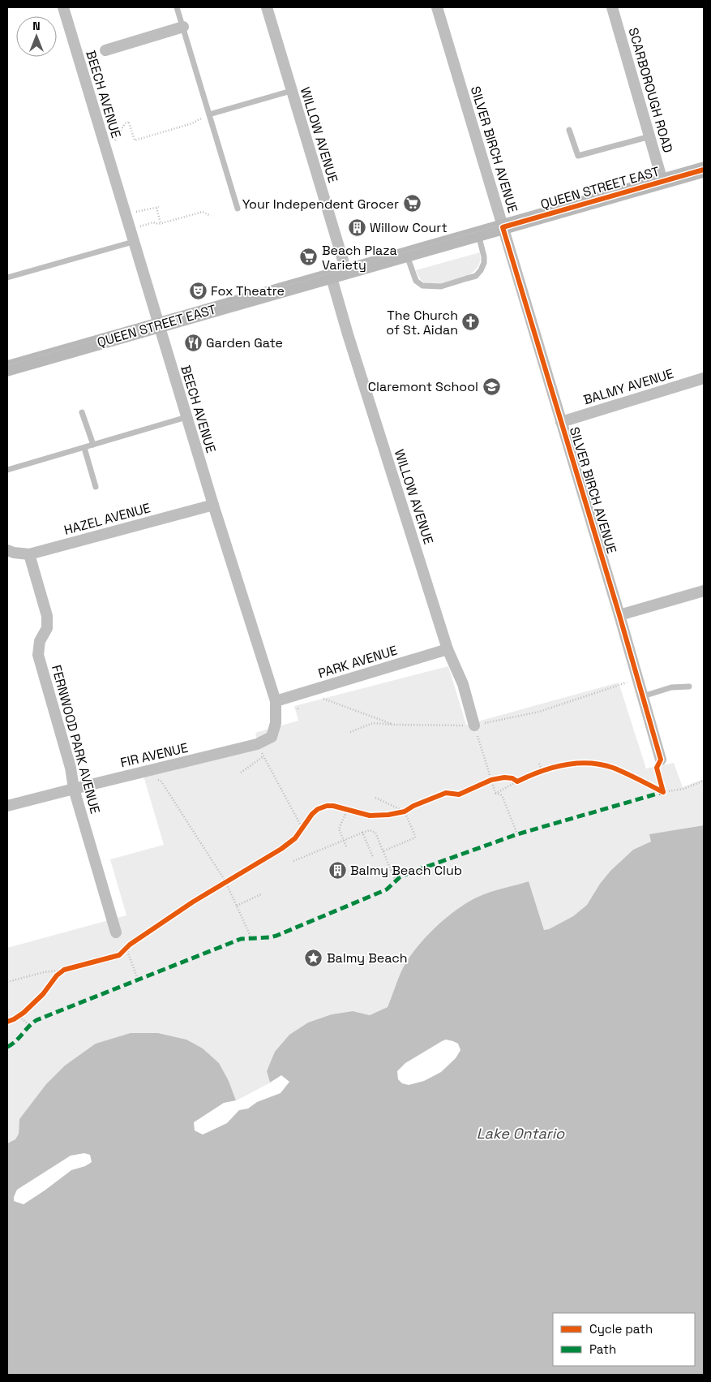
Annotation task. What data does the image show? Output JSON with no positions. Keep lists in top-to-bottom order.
{
  "streets": {
    "main road": ["QUEEN STREET EAST"],
    "street": [
      "SCARBOROUGH ROAD",
      "BEECH AVENUE",
      "WILLOW AVENUE",
      "SILVER BIRCH AVENUE",
      "BALMY AVENUE",
      "HAZEL AVENUE",
      "PARK AVENUE",
      "FERNWOOD PARK AVENUE",
      "FIR AVENUE"
    ]
  },
  "crossings": [
    ["SCARBOROUGH ROAD", "QUEEN STREET EAST"],
    ["BEECH AVENUE", "QUEEN STREET EAST"],
    ["BEECH AVENUE", "HAZEL AVENUE"],
    ["BEECH AVENUE", "PARK AVENUE"],
    ["BEECH AVENUE", "FIR AVENUE"],
    ["WILLOW AVENUE", "QUEEN STREET EAST"],
    ["WILLOW AVENUE", "PARK AVENUE"],
    ["SILVER BIRCH AVENUE", "QUEEN STREET EAST"],
    ["SILVER BIRCH AVENUE", "BALMY AVENUE"],
    ["HAZEL AVENUE", "FERNWOOD PARK AVENUE"],
    ["PARK AVENUE", "FIR AVENUE"],
    ["FERNWOOD PARK AVENUE", "FIR AVENUE"]
  ],
  "water": ["Lake Ontario"],
  "places": {
    "supermarket": ["Your Independent Grocer", "Beach Plaza Variety"],
    "building": ["Willow Court", "Balmy Beach Club"],
    "theatre": ["Fox Theatre"],
    "church": ["The Church of St. Aidan"],
    "restaurant": ["Garden Gate"],
    "school or university": ["Claremont School"],
    "place": ["Balmy Beach"]
  },
  "legend": ["Cycle path", "Path"],
  "north": "top"
}
